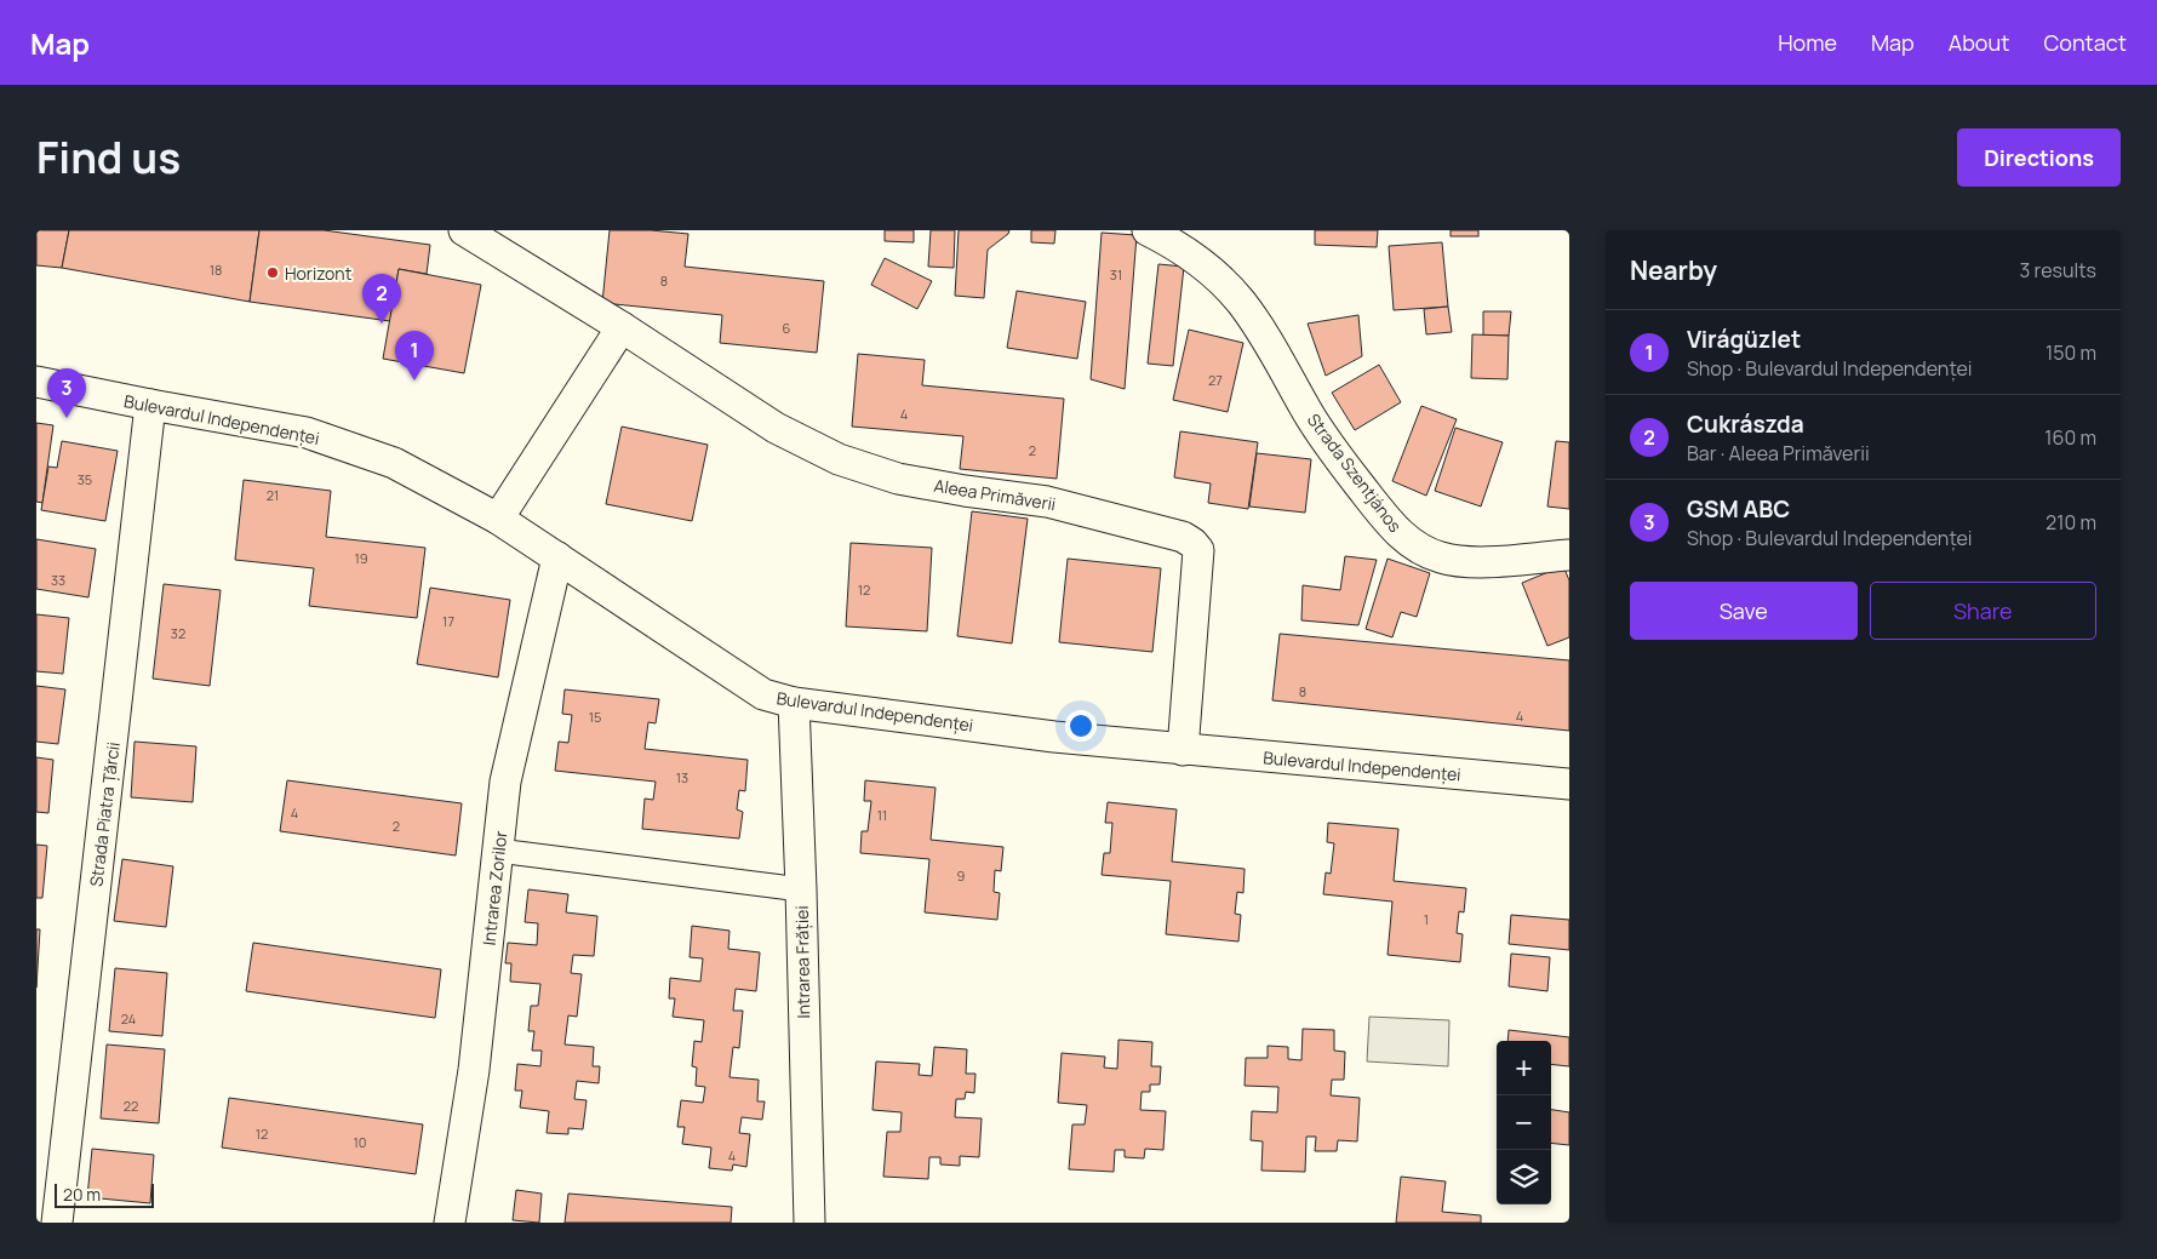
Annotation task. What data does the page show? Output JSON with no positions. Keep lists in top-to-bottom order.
{
  "streets": {
    "street": [
      "Bulevardul Independenței",
      "Strada Szentjános",
      "Aleea Primăverii",
      "Strada Piatra Țărcii",
      "Intrarea Zorilor",
      "Intrarea Frăției"
    ]
  },
  "crossings": [
    ["Bulevardul Independenței", "Aleea Primăverii"],
    ["Bulevardul Independenței", "Strada Piatra Țărcii"],
    ["Bulevardul Independenței", "Intrarea Zorilor"],
    ["Bulevardul Independenței", "Intrarea Frăției"]
  ],
  "places": ["Horizont"],
  "house_numbers": [
    "18",
    "31",
    "8",
    "6",
    "27",
    "4",
    "2",
    "35",
    "21",
    "19",
    "33",
    "12",
    "17",
    "32",
    "8",
    "4",
    "15",
    "13",
    "4",
    "11",
    "2",
    "9",
    "1",
    "24",
    "22",
    "12",
    "10",
    "4"
  ],
  "scale_bar": "20 m",
  "page": {
    "header": "Map",
    "nav": [
      "Home",
      "Map",
      "About",
      "Contact"
    ],
    "title": "Find us",
    "buttons": [
      "Directions",
      ["Save", "Share"]
    ],
    "heading": ["Nearby", "3 results"],
    "pins": ["2", "1", "3"],
    "list": [
      {
        "mark": "1",
        "name": "Virágüzlet",
        "note": "Shop · Bulevardul Independenței",
        "value": "150 m"
      },
      {
        "mark": "2",
        "name": "Cukrászda",
        "note": "Bar · Aleea Primăverii",
        "value": "160 m"
      },
      {
        "mark": "3",
        "name": "GSM ABC",
        "note": "Shop · Bulevardul Independenței",
        "value": "210 m"
      }
    ],
    "map_buttons": ["+", "−"],
    "scale": "20 m"
  }
}
